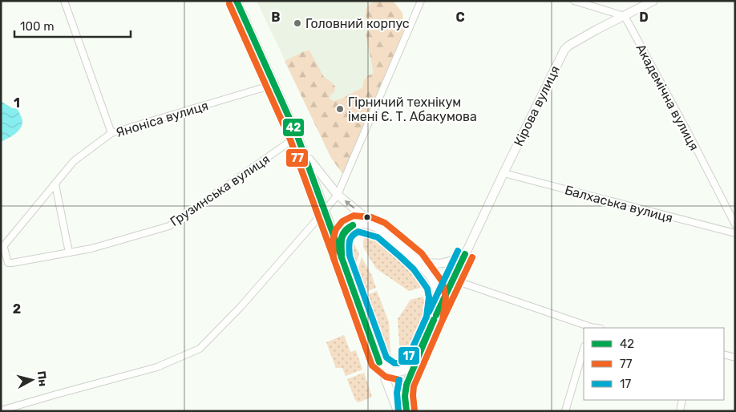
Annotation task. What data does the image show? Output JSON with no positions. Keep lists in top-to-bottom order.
{
  "streets": {
    "main road": ["Кірова вулиця"],
    "street": [
      "Академічна вулиця",
      "Яноніса вулиця",
      "Грузинська вулиця",
      "Балхаська вулиця"
    ]
  },
  "crossings": [
    ["Академічна вулиця", "Кірова вулиця"],
    ["Кірова вулиця", "Балхаська вулиця"]
  ],
  "places": ["Головний корпус", "Гірничий технікум імені Є. Т. Абакумова"],
  "lines": ["transit line 42", "transit line 77", "transit line 17"],
  "legend": ["42", "77", "17"],
  "scale_bar": "100 m",
  "north": "right",
  "grid": {
    "columns": ["B", "C", "D"],
    "rows": ["1", "2"]
  }
}
